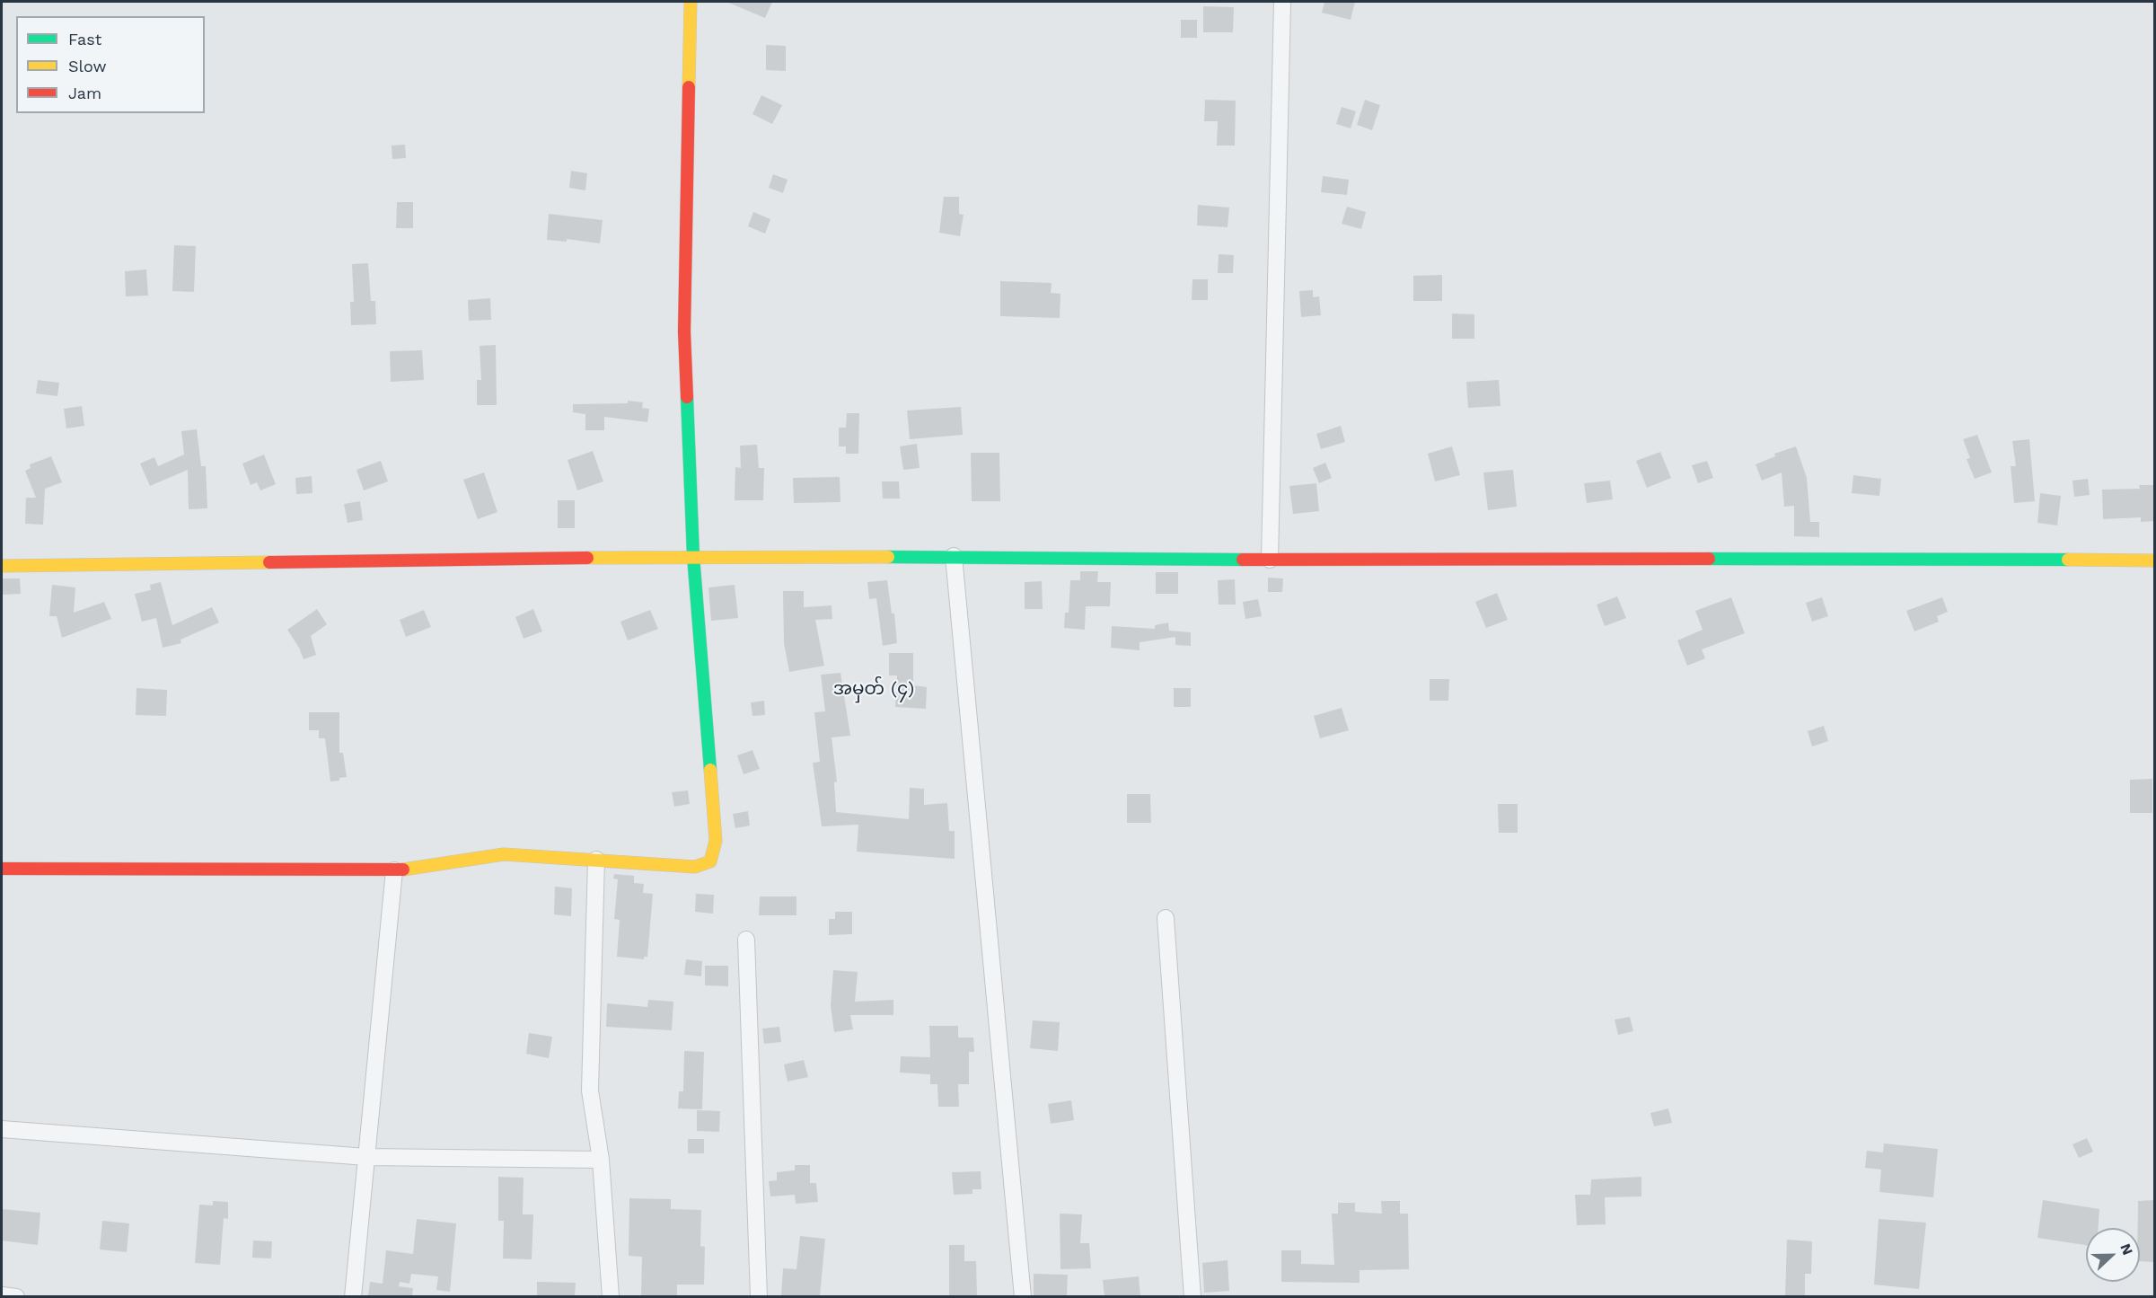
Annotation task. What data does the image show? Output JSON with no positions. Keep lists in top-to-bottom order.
{
  "districts": ["အမှတ် (၄)"],
  "legend": ["Fast", "Slow", "Jam"],
  "north": "right"
}
